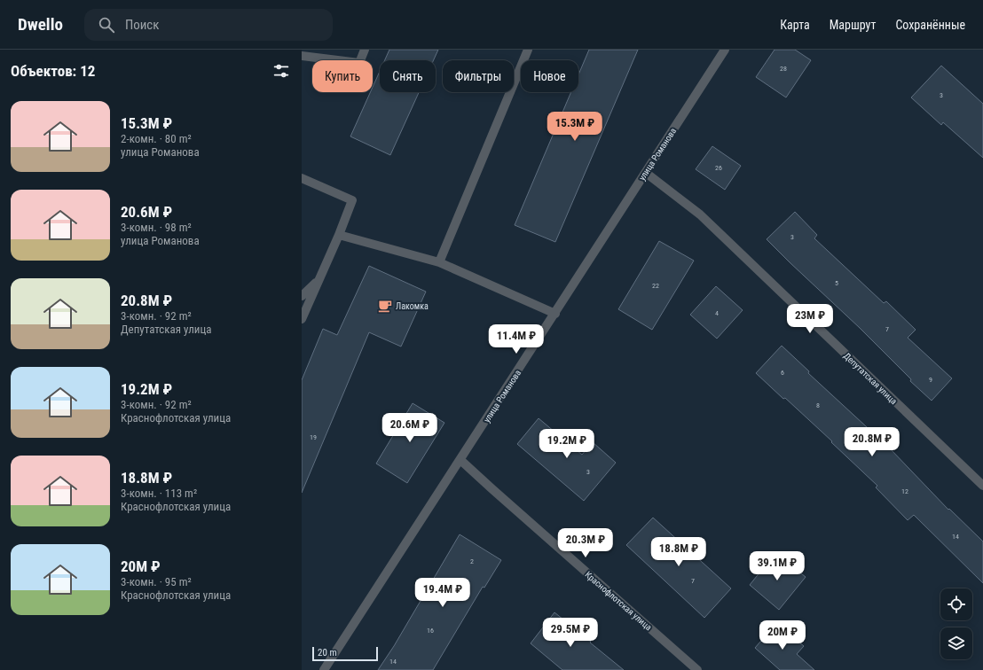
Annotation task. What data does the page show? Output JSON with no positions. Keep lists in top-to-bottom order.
{
  "streets": {
    "street": ["улица Романова", "Депутатская улица", "Краснофлотская улица"]
  },
  "crossings": [
    ["улица Романова", "Депутатская улица"],
    ["улица Романова", "Краснофлотская улица"]
  ],
  "places": {
    "cafe": ["Лакомка"]
  },
  "house_numbers": [
    "28",
    "3",
    "26",
    "3",
    "5",
    "22",
    "4",
    "7",
    "6",
    "9",
    "8",
    "19",
    "3",
    "12",
    "14",
    "2",
    "7",
    "16",
    "14"
  ],
  "scale_bar": "20 m",
  "page": {
    "header": "Dwello",
    "search": "Поиск",
    "nav": ["Карта", "Маршрут", "Сохранённые"],
    "heading": "Объектов: 12",
    "chip": [
      "Купить",
      "Снять",
      "Фильтры",
      "Новое"
    ],
    "list": [
      {
        "name": "15.3M ₽",
        "note": "2-комн. · 80 m² · улица Романова"
      },
      {
        "name": "20.6M ₽",
        "note": "3-комн. · 98 m² · улица Романова"
      },
      {
        "name": "20.8M ₽",
        "note": "3-комн. · 92 m² · Депутатская улица"
      },
      {
        "name": "19.2M ₽",
        "note": "3-комн. · 92 m² · Краснофлотская улица"
      },
      {
        "name": "18.8M ₽",
        "note": "3-комн. · 113 m² · Краснофлотская улица"
      },
      {
        "name": "20M ₽",
        "note": "3-комн. · 95 m² · Краснофлотская улица"
      }
    ],
    "price": [
      "15.3M ₽",
      "23M ₽",
      "11.4M ₽",
      "20.6M ₽",
      "20.8M ₽",
      "19.2M ₽",
      "20.3M ₽",
      "18.8M ₽",
      "39.1M ₽",
      "19.4M ₽",
      "29.5M ₽",
      "20M ₽"
    ],
    "scale": "20 m"
  }
}
